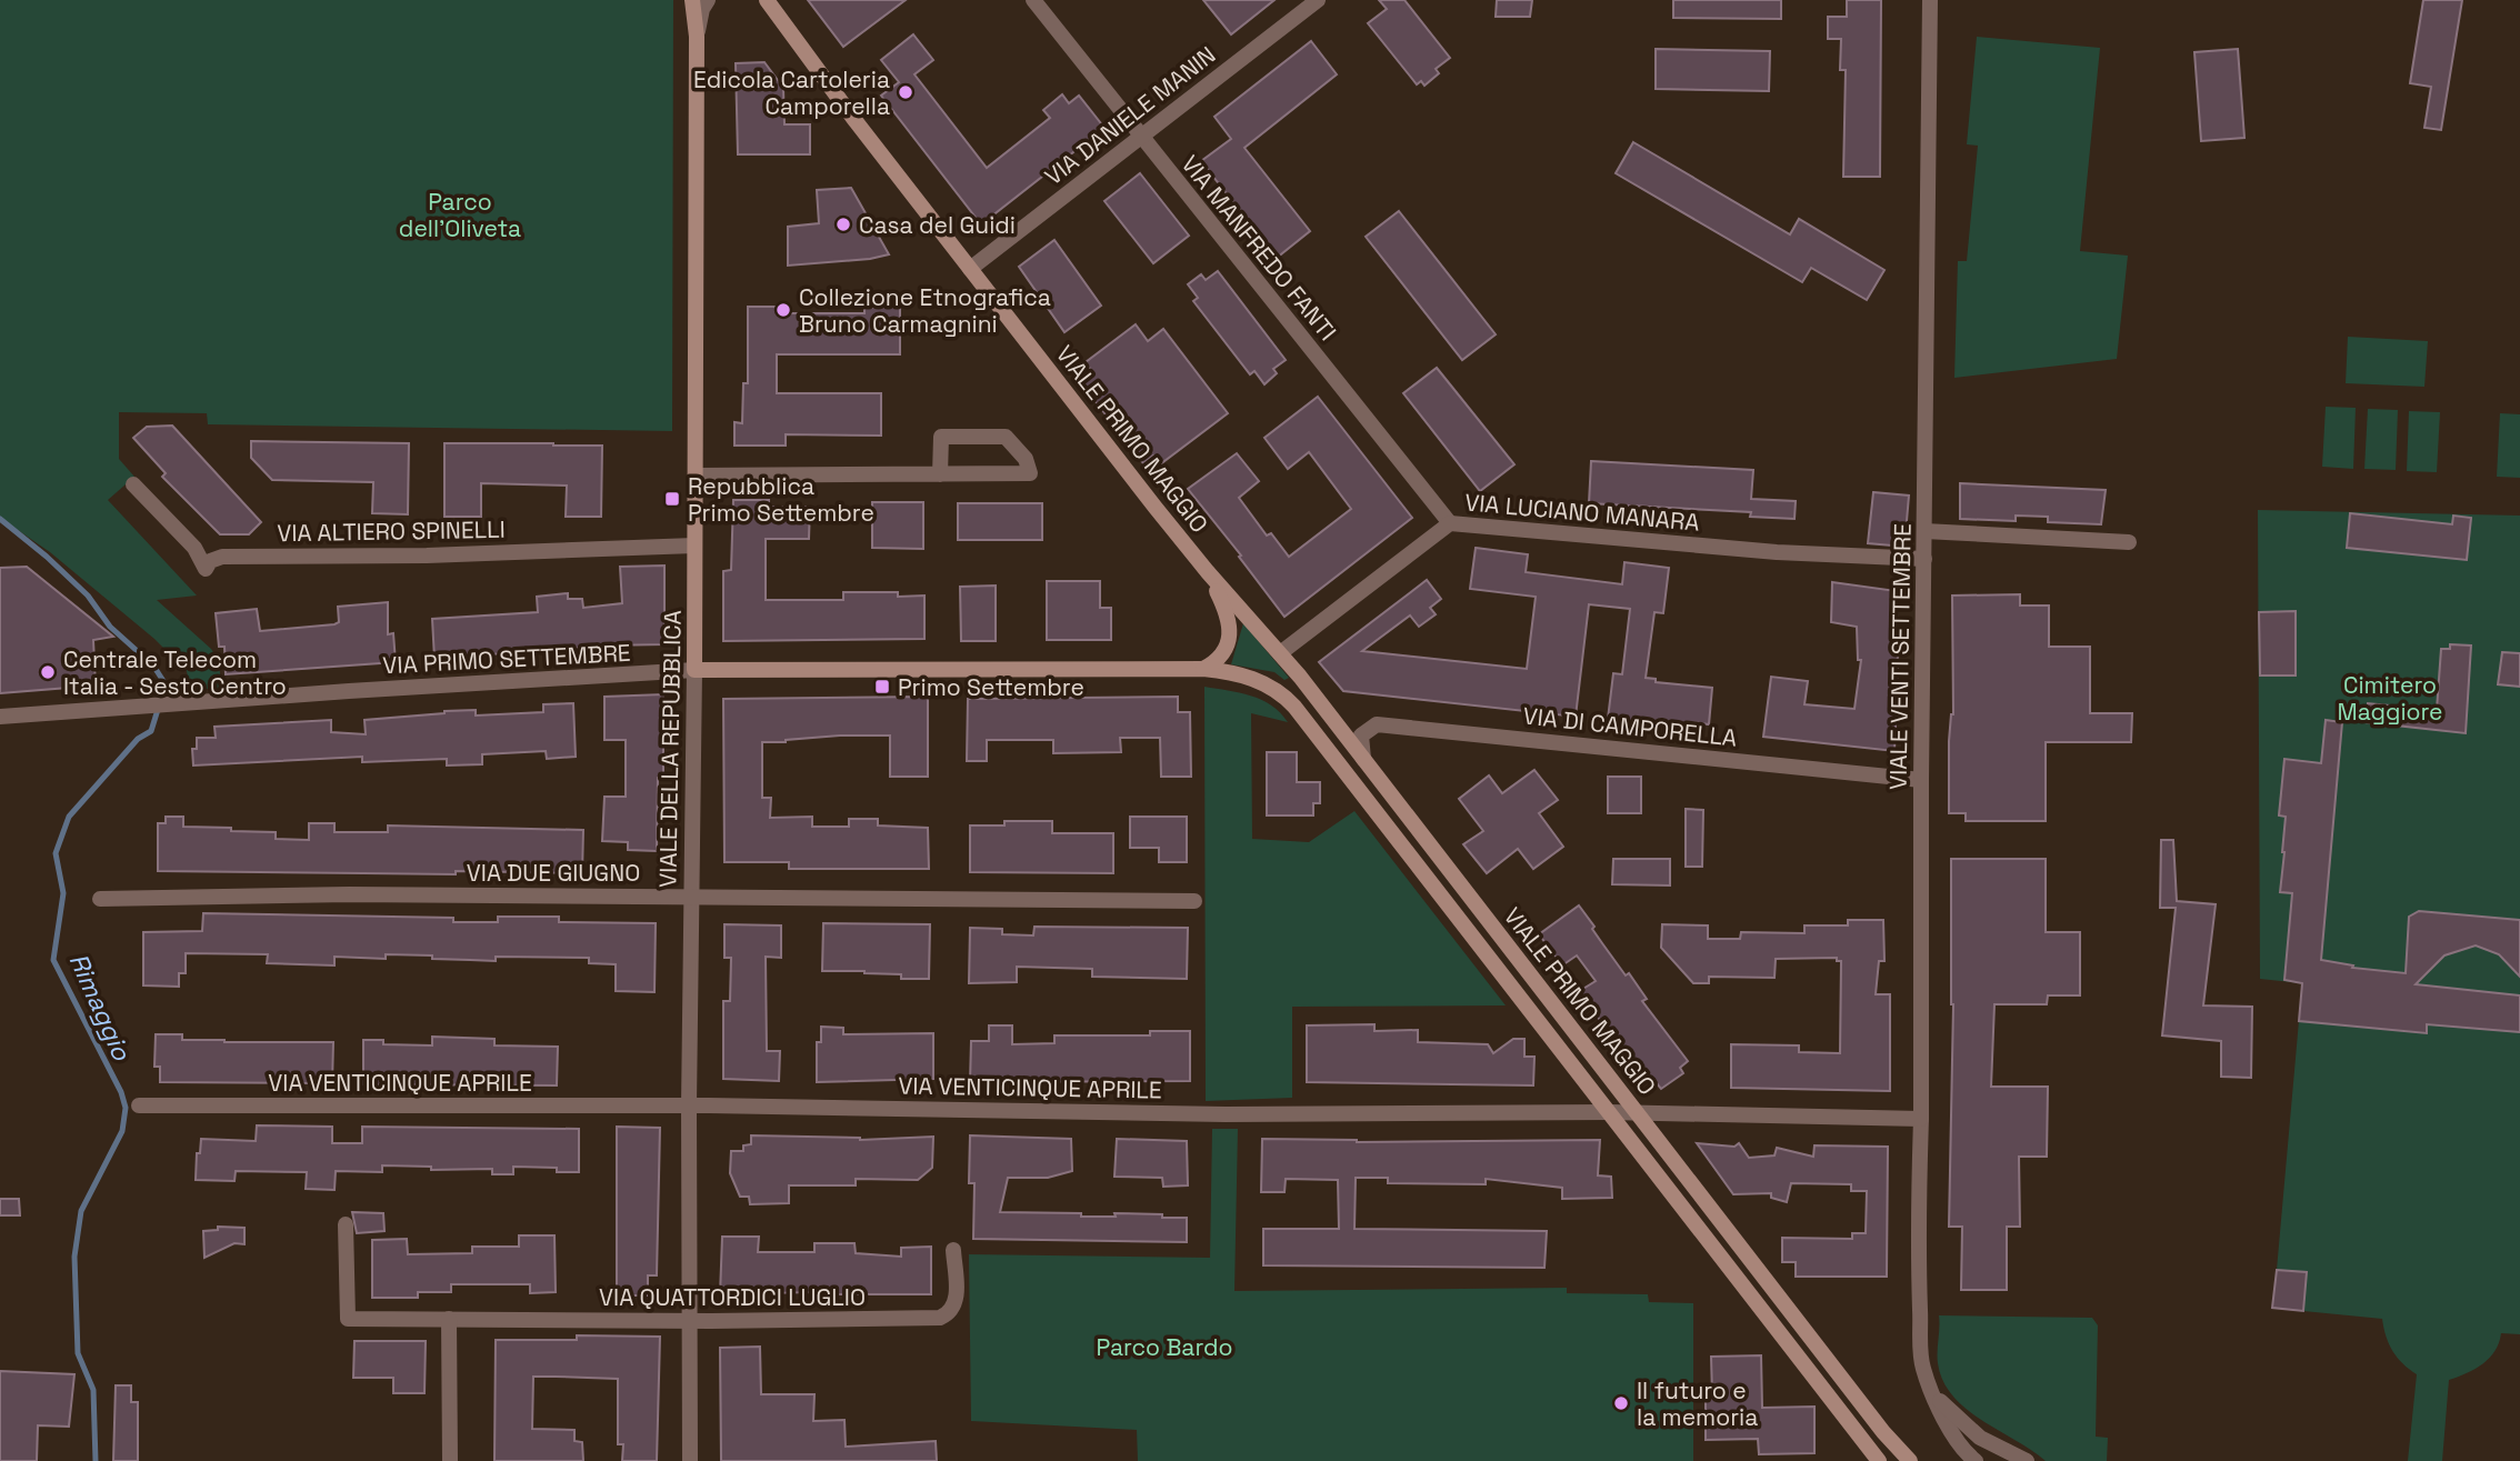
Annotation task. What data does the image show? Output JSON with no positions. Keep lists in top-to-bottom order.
{
  "streets": {
    "main road": ["VIALE PRIMO MAGGIO", "VIA PRIMO SETTEMBRE", "VIALE DELLA REPUBBLICA"],
    "street": [
      "VIA DANIELE MANIN",
      "VIA MANFREDO FANTI",
      "VIA LUCIANO MANARA",
      "VIA ALTIERO SPINELLI",
      "VIALE VENTI SETTEMBRE",
      "VIA DI CAMPORELLA",
      "VIA DUE GIUGNO",
      "VIA VENTICINQUE APRILE",
      "VIA QUATTORDICI LUGLIO"
    ]
  },
  "crossings": [
    ["VIA DANIELE MANIN", "VIA MANFREDO FANTI"],
    ["VIA DANIELE MANIN", "VIALE PRIMO MAGGIO"],
    ["VIA MANFREDO FANTI", "VIA LUCIANO MANARA"],
    ["VIALE PRIMO MAGGIO", "VIA LUCIANO MANARA"],
    ["VIALE PRIMO MAGGIO", "VIA PRIMO SETTEMBRE"],
    ["VIALE PRIMO MAGGIO", "VIA DI CAMPORELLA"],
    ["VIALE PRIMO MAGGIO", "VIA VENTICINQUE APRILE"],
    ["VIA LUCIANO MANARA", "VIALE VENTI SETTEMBRE"],
    ["VIA ALTIERO SPINELLI", "VIALE DELLA REPUBBLICA"],
    ["VIALE VENTI SETTEMBRE", "VIA DI CAMPORELLA"],
    ["VIALE VENTI SETTEMBRE", "VIA VENTICINQUE APRILE"],
    ["VIA PRIMO SETTEMBRE", "VIALE DELLA REPUBBLICA"],
    ["VIALE DELLA REPUBBLICA", "VIA DUE GIUGNO"],
    ["VIALE DELLA REPUBBLICA", "VIA VENTICINQUE APRILE"],
    ["VIALE DELLA REPUBBLICA", "VIA QUATTORDICI LUGLIO"]
  ],
  "water": ["Rimaggio"],
  "parks": ["Parco dell'Oliveta", "Cimitero Maggiore", "Parco Bardo"],
  "places": {
    "other": [
      "Edicola Cartoleria Camporella",
      "Casa del Guidi",
      "Collezione Etnografica Bruno Carmagnini",
      "Centrale Telecom Italia - Sesto Centro",
      "Il futuro e la memoria"
    ],
    "transit": ["Repubblica Primo Settembre", "Primo Settembre"]
  }
}
